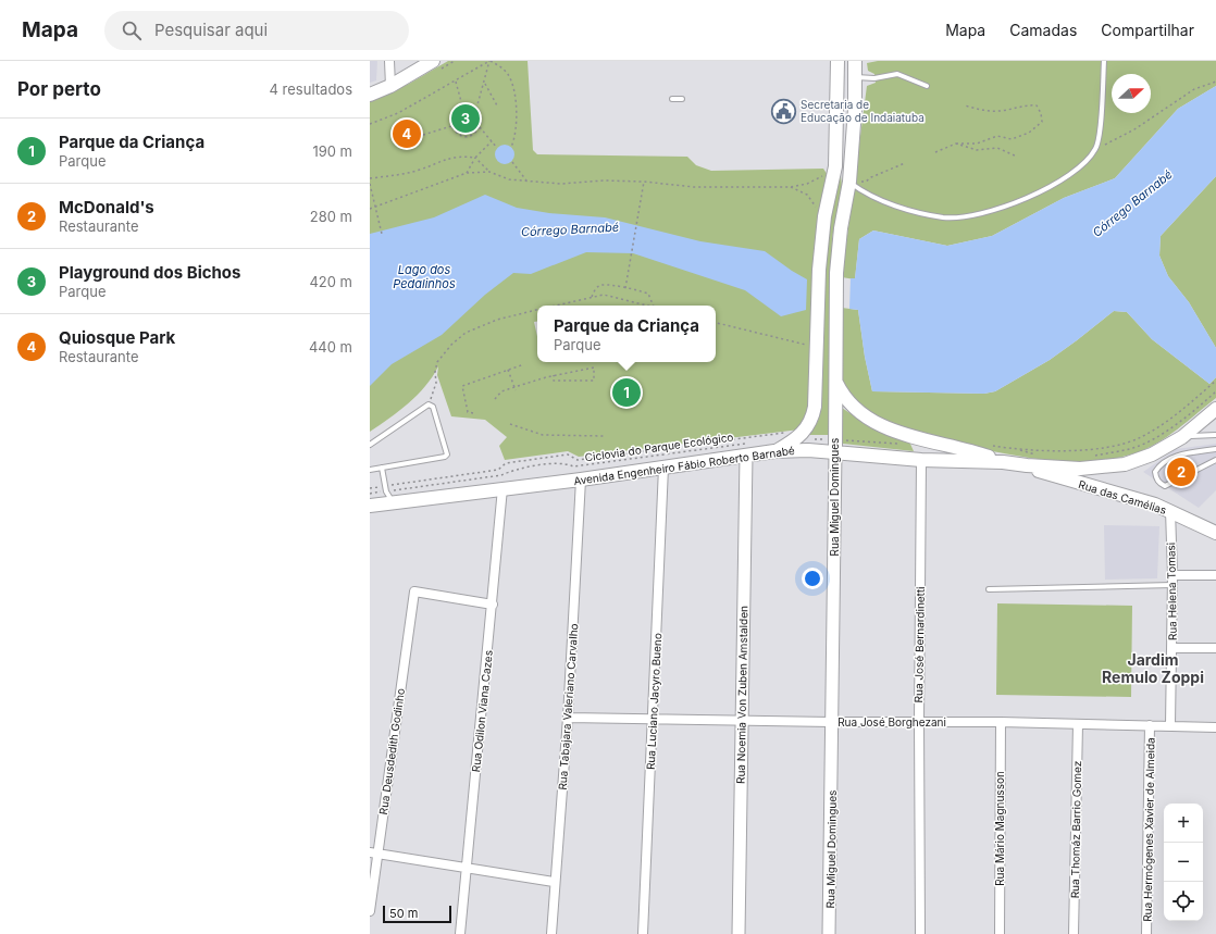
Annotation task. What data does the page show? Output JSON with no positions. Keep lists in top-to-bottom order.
{
  "streets": {
    "main road": [
      "Avenida Engenheiro Fábio Roberto Barnabé",
      "Rua Miguel Domingues",
      "Rua das Camélias",
      "Rua Noemia Von Zuben Amstalden"
    ],
    "street": [
      "Rua Helena Tomasi",
      "Rua José Bernardinetti",
      "Rua Luciano Jacyro Bueno",
      "Rua Tabajara Valeriano Carvalho",
      "Rua Odilon Viana Cazes",
      "Rua José Borghezani",
      "Rua Deusdedith Godinho",
      "Rua Mário Magnusson",
      "Rua Thomáz Barrio Gomez",
      "Rua Hermógenes Xavier de Almeida"
    ],
    "path": ["Ciclovia do Parque Ecológico"]
  },
  "crossings": [
    ["Ciclovia do Parque Ecológico", "Avenida Engenheiro Fábio Roberto Barnabé"],
    ["Ciclovia do Parque Ecológico", "Rua Noemia Von Zuben Amstalden"],
    ["Avenida Engenheiro Fábio Roberto Barnabé", "Rua Miguel Domingues"],
    ["Avenida Engenheiro Fábio Roberto Barnabé", "Rua das Camélias"],
    ["Avenida Engenheiro Fábio Roberto Barnabé", "Rua José Bernardinetti"],
    ["Avenida Engenheiro Fábio Roberto Barnabé", "Rua Noemia Von Zuben Amstalden"],
    ["Avenida Engenheiro Fábio Roberto Barnabé", "Rua Luciano Jacyro Bueno"],
    ["Avenida Engenheiro Fábio Roberto Barnabé", "Rua Tabajara Valeriano Carvalho"],
    ["Avenida Engenheiro Fábio Roberto Barnabé", "Rua Odilon Viana Cazes"],
    ["Rua Miguel Domingues", "Rua José Borghezani"],
    ["Rua das Camélias", "Rua Helena Tomasi"],
    ["Rua Helena Tomasi", "Rua José Borghezani"],
    ["Rua José Bernardinetti", "Rua José Borghezani"],
    ["Rua Noemia Von Zuben Amstalden", "Rua José Borghezani"],
    ["Rua Luciano Jacyro Bueno", "Rua José Borghezani"],
    ["Rua Tabajara Valeriano Carvalho", "Rua José Borghezani"],
    ["Rua Odilon Viana Cazes", "Rua Deusdedith Godinho"],
    ["Rua José Borghezani", "Rua Mário Magnusson"],
    ["Rua José Borghezani", "Rua Thomáz Barrio Gomez"],
    ["Rua José Borghezani", "Rua Hermógenes Xavier de Almeida"]
  ],
  "districts": ["Jardim Remulo Zoppi"],
  "water": ["Córrego Barnabé", "Lago dos Pedalinhos"],
  "places": {
    "public building": ["Secretaria de Educação de Indaiatuba"]
  },
  "scale_bar": "50 m",
  "north": "right",
  "page": {
    "header": "Mapa",
    "search": "Pesquisar aqui",
    "nav": ["Mapa", "Camadas", "Compartilhar"],
    "heading": ["Por perto", "4 resultados"],
    "pins": [
      "3",
      "4",
      "1",
      "2"
    ],
    "list": [
      {
        "mark": "1",
        "name": "Parque da Criança",
        "note": "Parque",
        "value": "190 m"
      },
      {
        "mark": "2",
        "name": "McDonald's",
        "note": "Restaurante",
        "value": "280 m"
      },
      {
        "mark": "3",
        "name": "Playground dos Bichos",
        "note": "Parque",
        "value": "420 m"
      },
      {
        "mark": "4",
        "name": "Quiosque Park",
        "note": "Restaurante",
        "value": "440 m"
      }
    ],
    "popup": ["Parque da Criança", "Parque"],
    "map_buttons": ["+", "−"],
    "scale": "50 m"
  }
}
